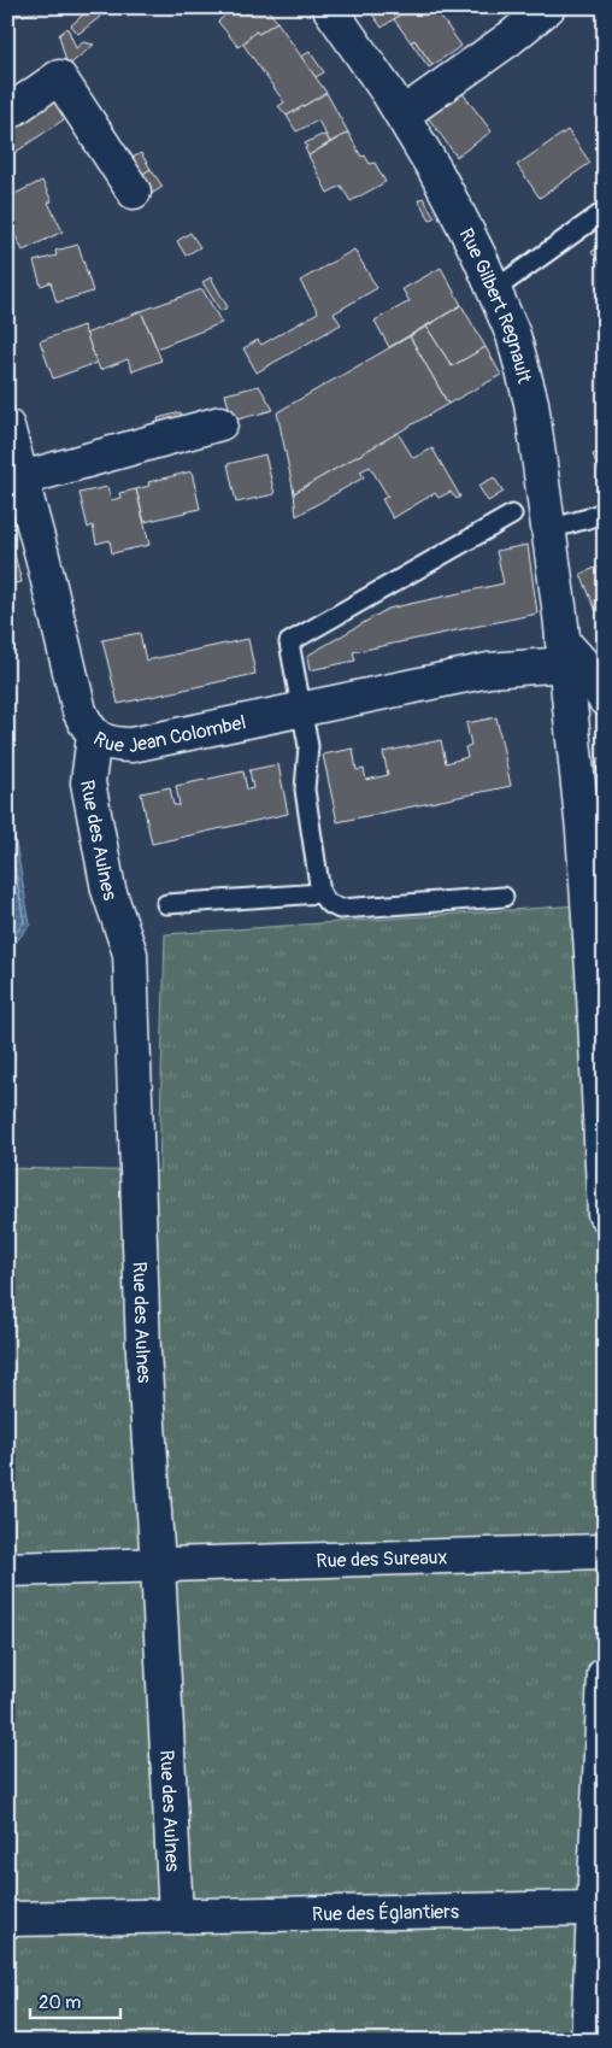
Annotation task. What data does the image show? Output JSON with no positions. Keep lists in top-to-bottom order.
{
  "streets": {
    "street": [
      "Rue Gilbert Regnault",
      "Rue Jean Colombel",
      "Rue des Aulnes",
      "Rue des Sureaux",
      "Rue des Églantiers"
    ]
  },
  "crossings": [
    ["Rue Gilbert Regnault", "Rue Jean Colombel"],
    ["Rue Jean Colombel", "Rue des Aulnes"],
    ["Rue des Aulnes", "Rue des Sureaux"],
    ["Rue des Aulnes", "Rue des Églantiers"]
  ],
  "scale_bar": "20 m"
}
